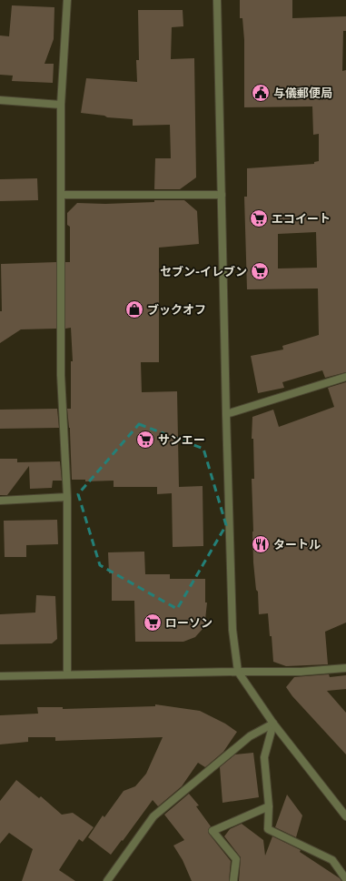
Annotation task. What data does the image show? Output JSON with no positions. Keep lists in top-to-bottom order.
{
  "places": {
    "public building": ["与儀郵便局"],
    "supermarket": [
      "エコイート",
      "セブン-イレブン",
      "サンエー",
      "ローソン"
    ],
    "shop": ["ブックオフ"],
    "restaurant": ["タートル"]
  }
}
